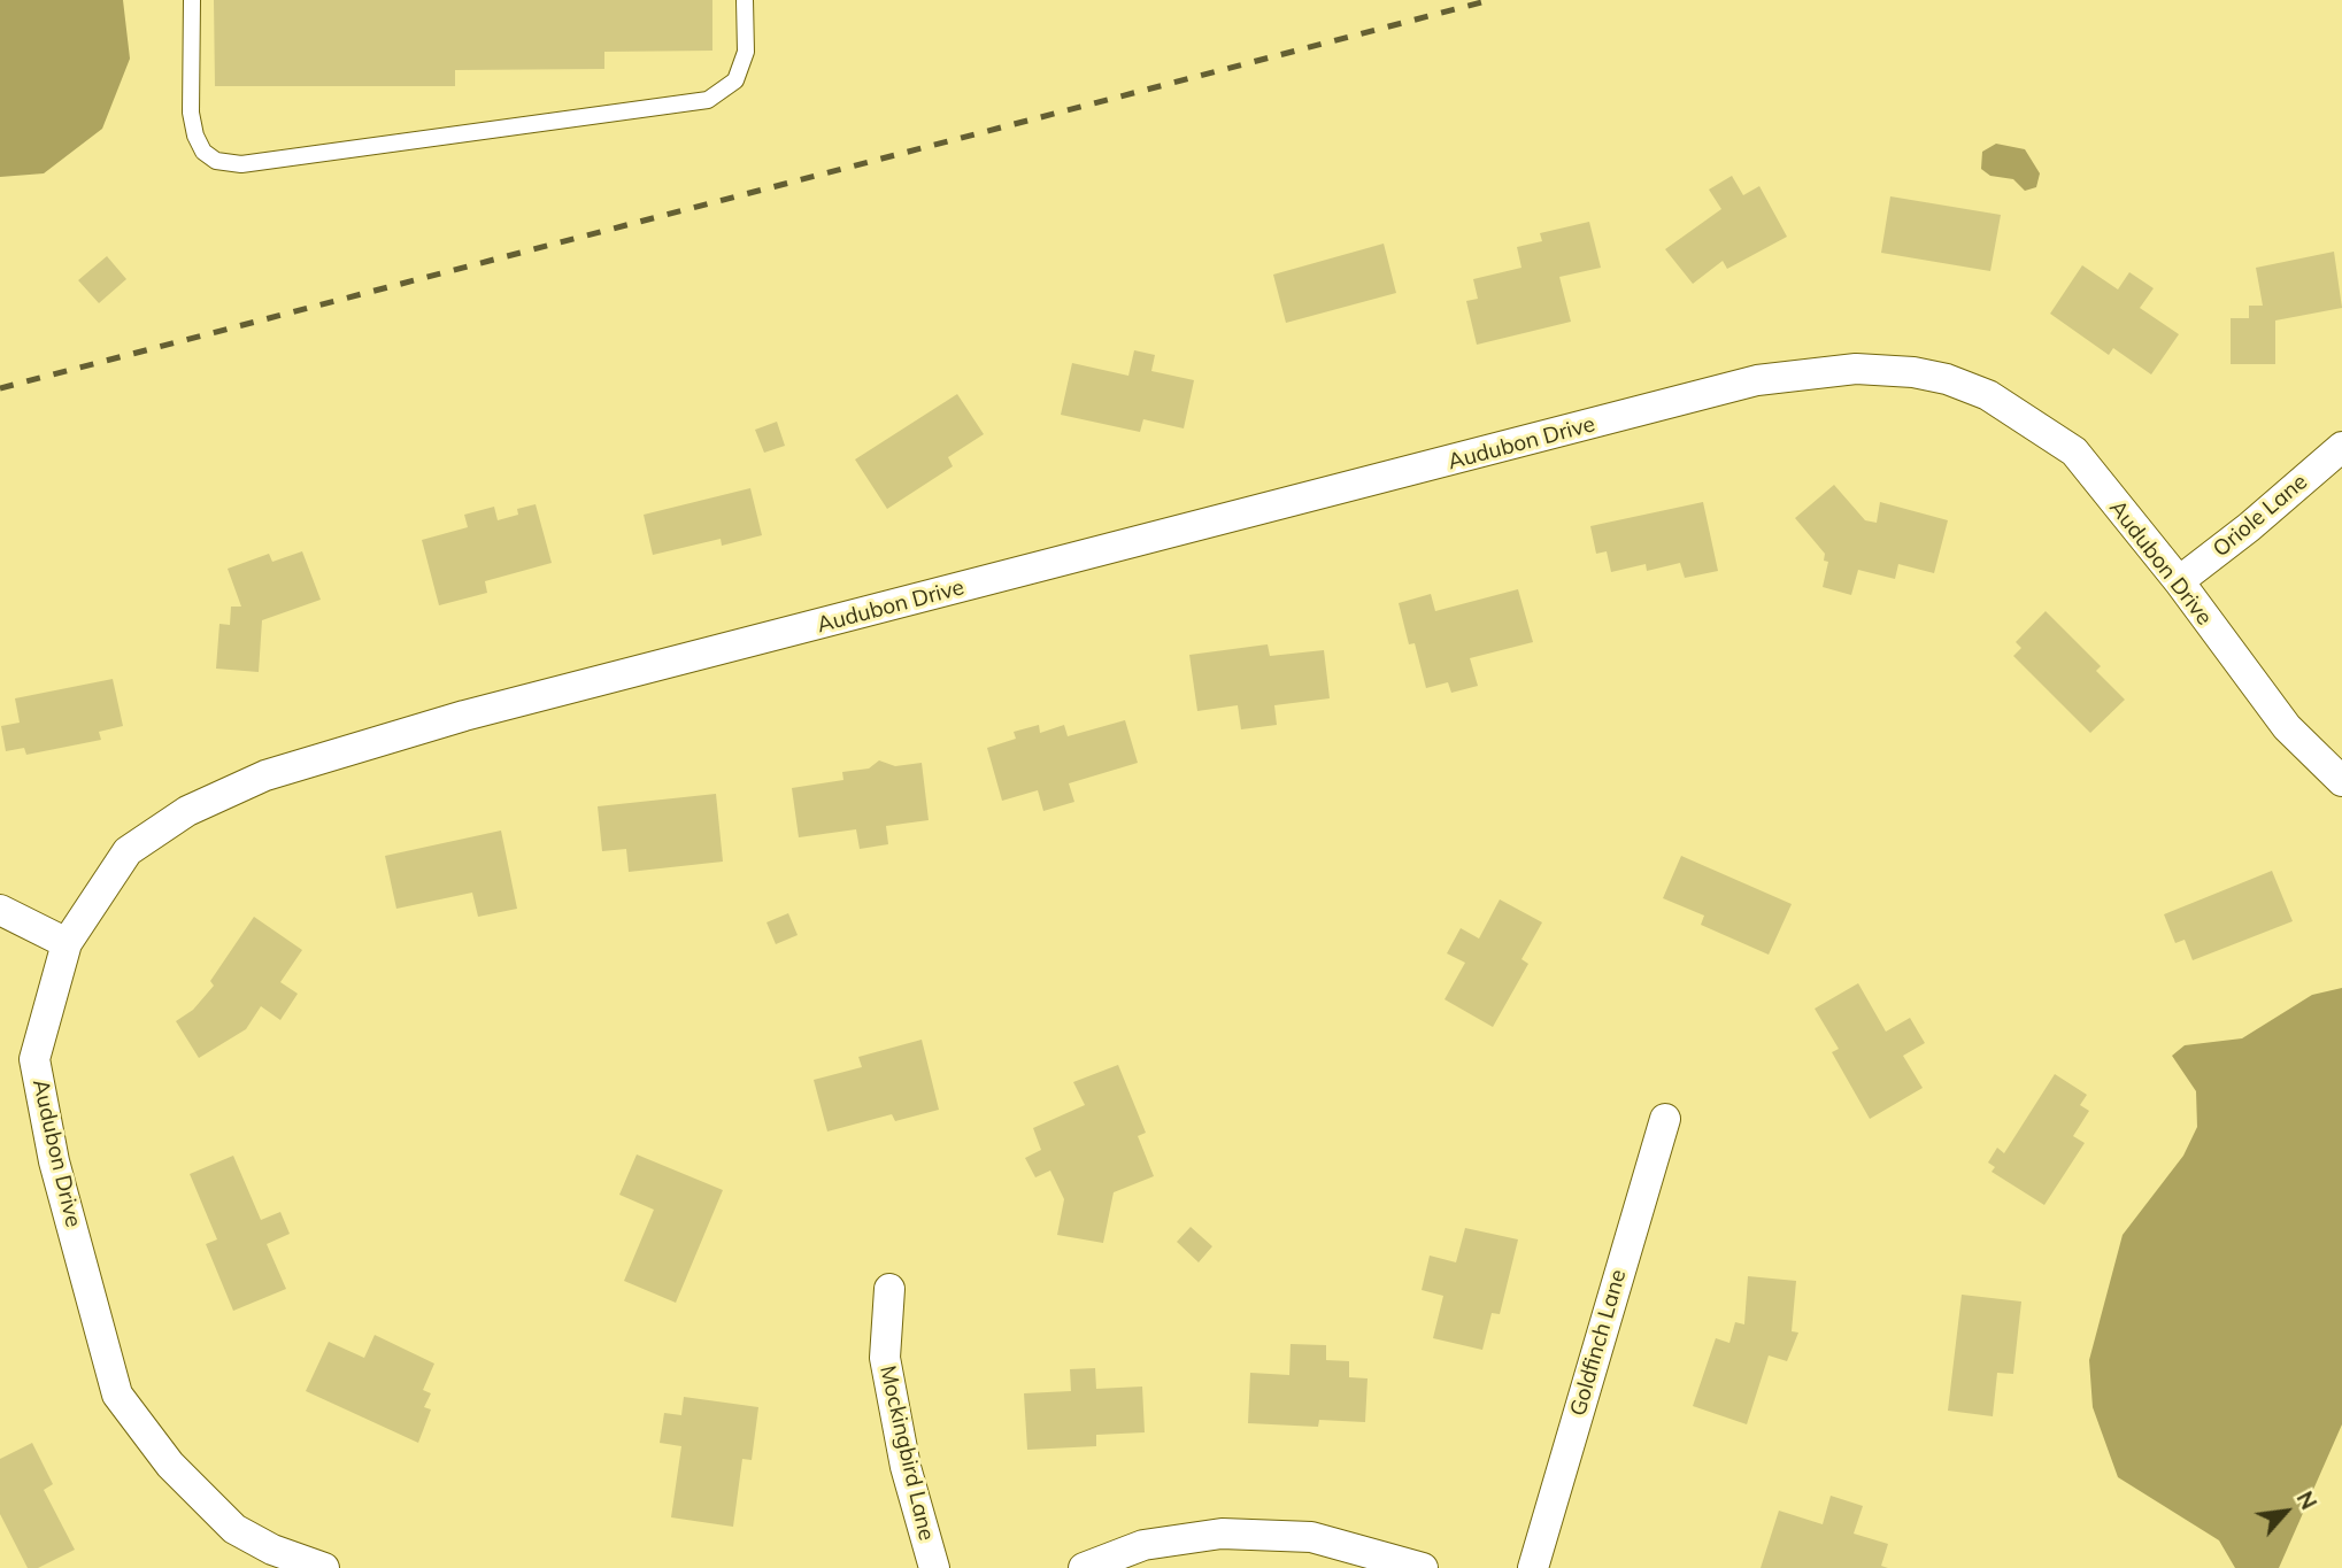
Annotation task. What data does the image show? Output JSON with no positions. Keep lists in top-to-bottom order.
{
  "streets": {
    "street": [
      "Audubon Drive",
      "Oriole Lane",
      "Goldfinch Lane",
      "Mockingbird Lane"
    ]
  },
  "crossings": [
    ["Audubon Drive", "Oriole Lane"]
  ],
  "north": "top right"
}
